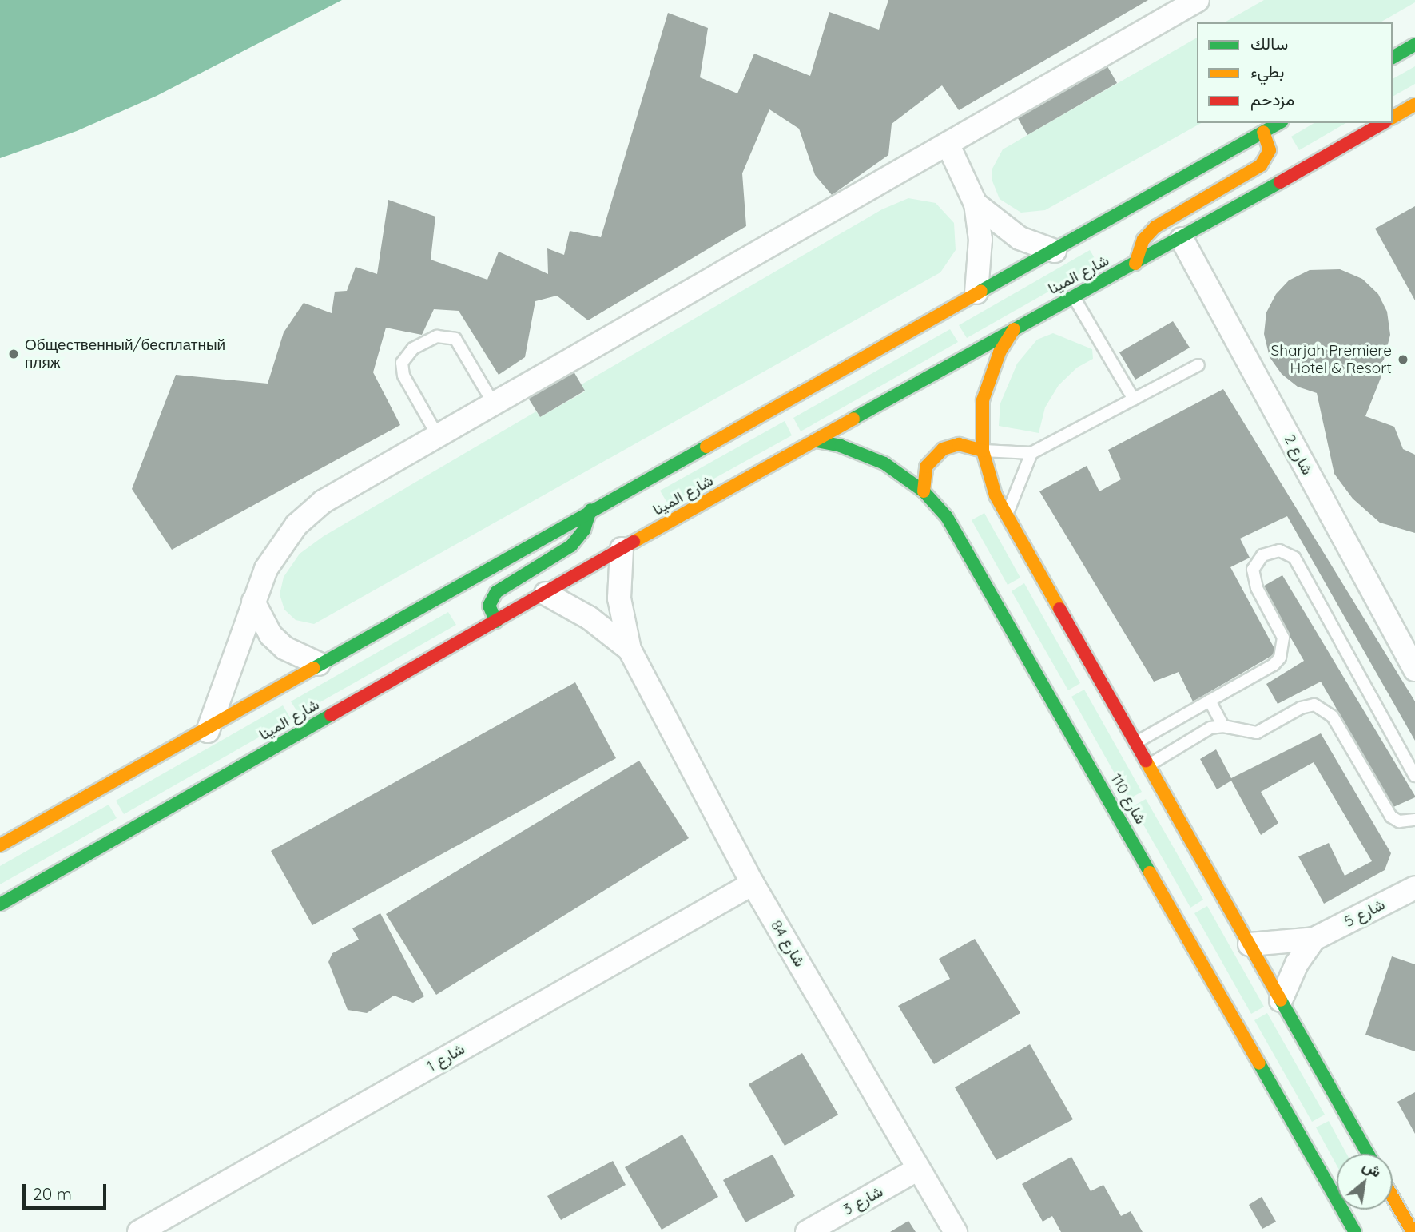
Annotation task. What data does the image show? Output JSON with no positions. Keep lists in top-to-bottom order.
{
  "streets": {
    "main road": ["شارع المينا", "شارع 110"],
    "street": [
      "شارع 2",
      "شارع 5",
      "شارع 84",
      "شارع 1",
      "شارع 3"
    ]
  },
  "crossings": [
    ["شارع المينا", "شارع 2"],
    ["شارع المينا", "شارع 110"],
    ["شارع المينا", "شارع 84"],
    ["شارع 84", "شارع 1"],
    ["شارع 84", "شارع 3"]
  ],
  "places": ["Общественный/бесплатный пляж", "Sharjah Premiere Hotel & Resort"],
  "legend": ["سالك", "بطيء", "مزدحم"],
  "scale_bar": "20 m",
  "north": "top right"
}
